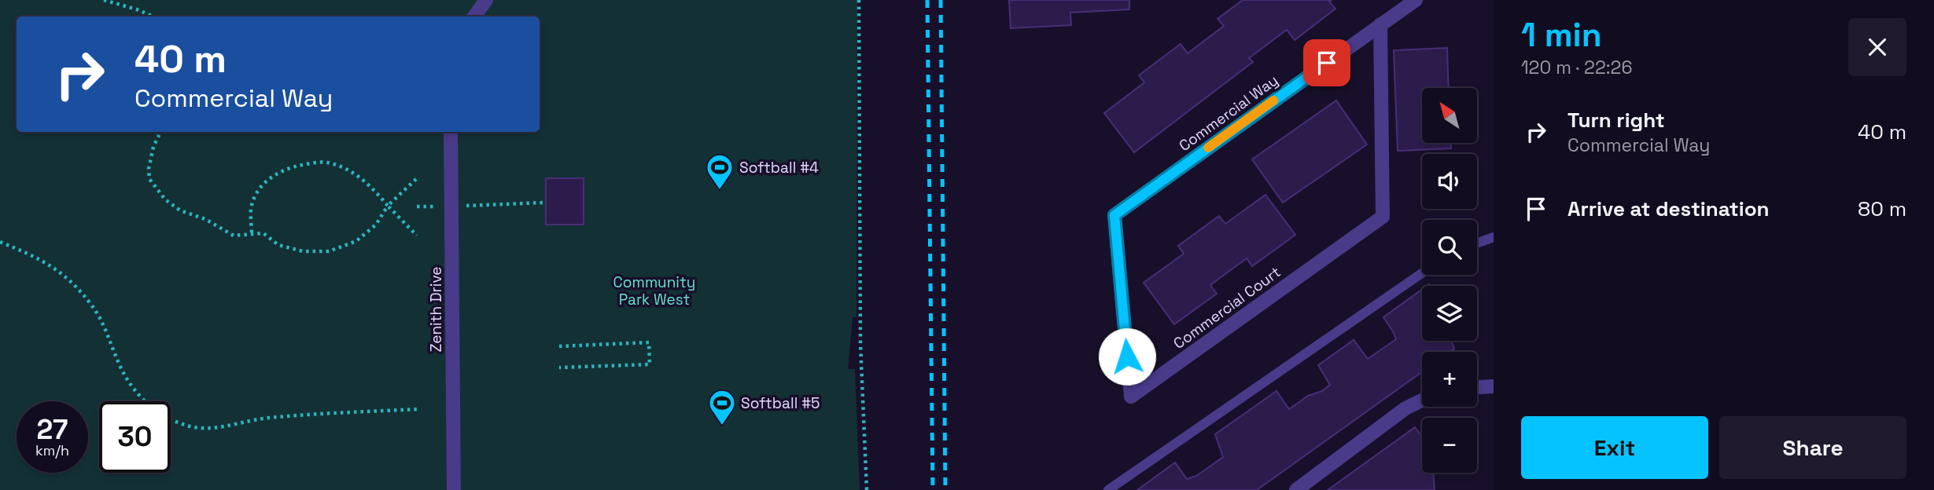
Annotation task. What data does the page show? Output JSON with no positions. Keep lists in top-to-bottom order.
{
  "streets": {
    "street": ["Commercial Way", "Commercial Court", "Zenith Drive"]
  },
  "crossings": [
    ["Commercial Way", "Commercial Court"]
  ],
  "parks": ["Community Park West"],
  "places": {
    "sports": ["Softball #4", "Softball #5"]
  },
  "north": "top left",
  "page": {
    "heading": ["1 min", "120 m · 22:26"],
    "turn": ["40 m", "Commercial Way"],
    "map_buttons": ["+", "−"],
    "list": [
      {
        "name": "Turn right",
        "note": "Commercial Way",
        "value": "40 m"
      },
      {
        "name": "Arrive at destination",
        "value": "80 m"
      }
    ],
    "speed": "27 km/h",
    "limit": "30",
    "buttons": ["Exit", "Share"]
  }
}
